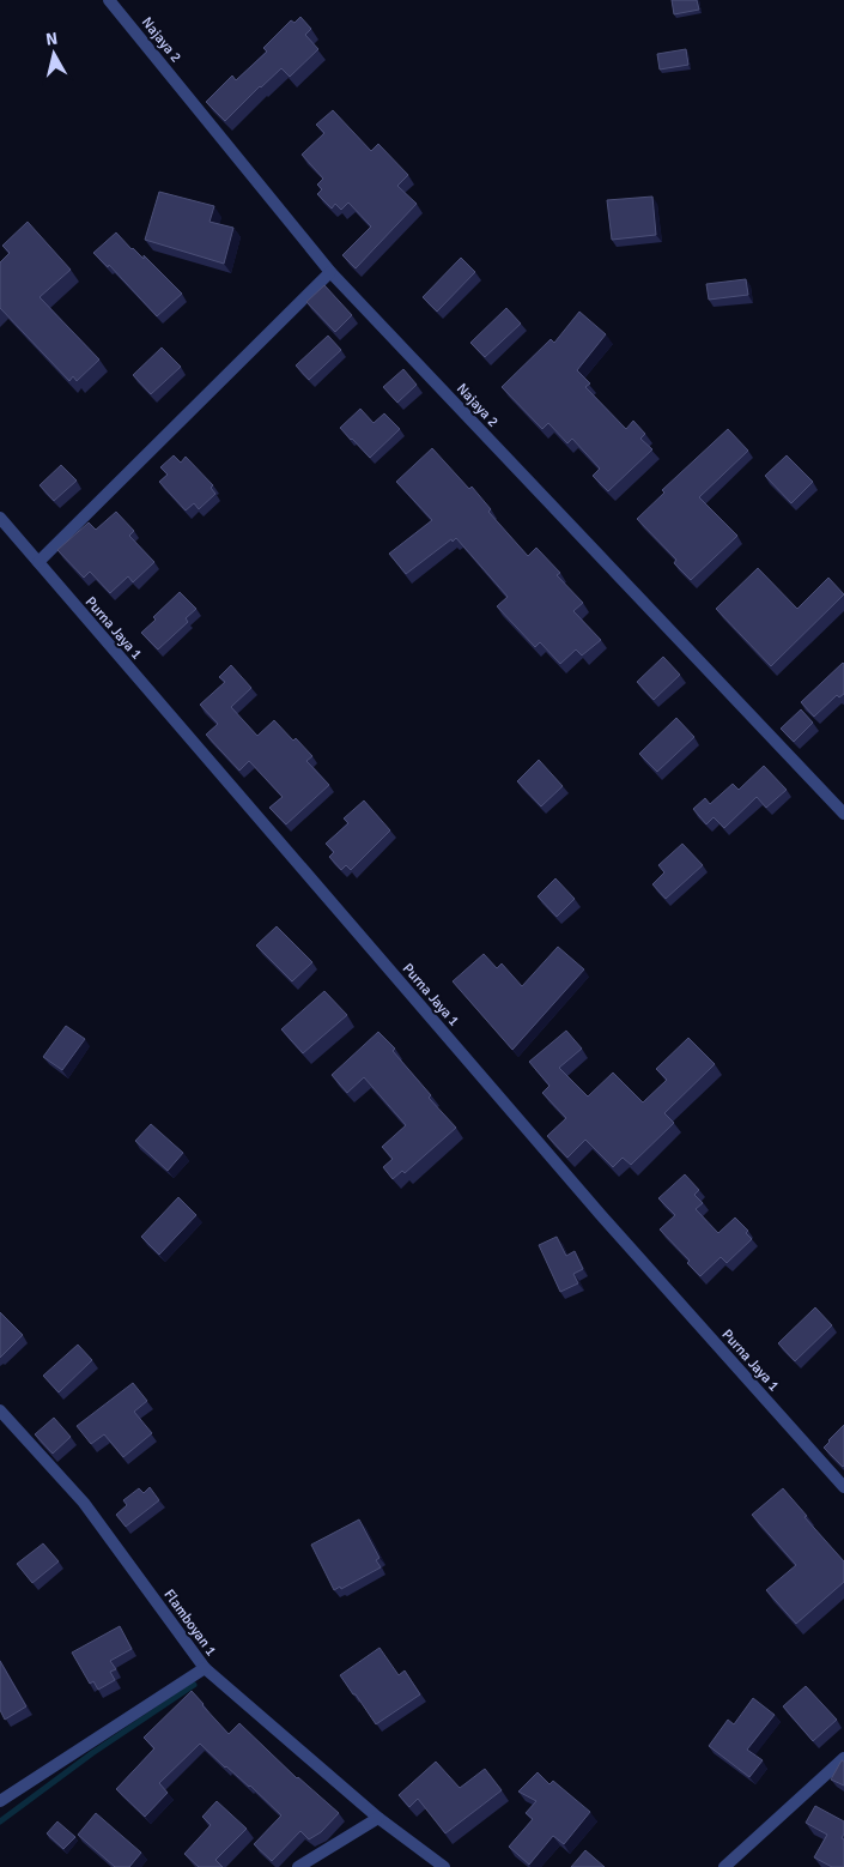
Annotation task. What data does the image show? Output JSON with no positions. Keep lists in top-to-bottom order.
{
  "streets": {
    "street": ["Najaya 2", "Purna Jaya 1", "Flamboyan 1"]
  },
  "north": "top"
}
